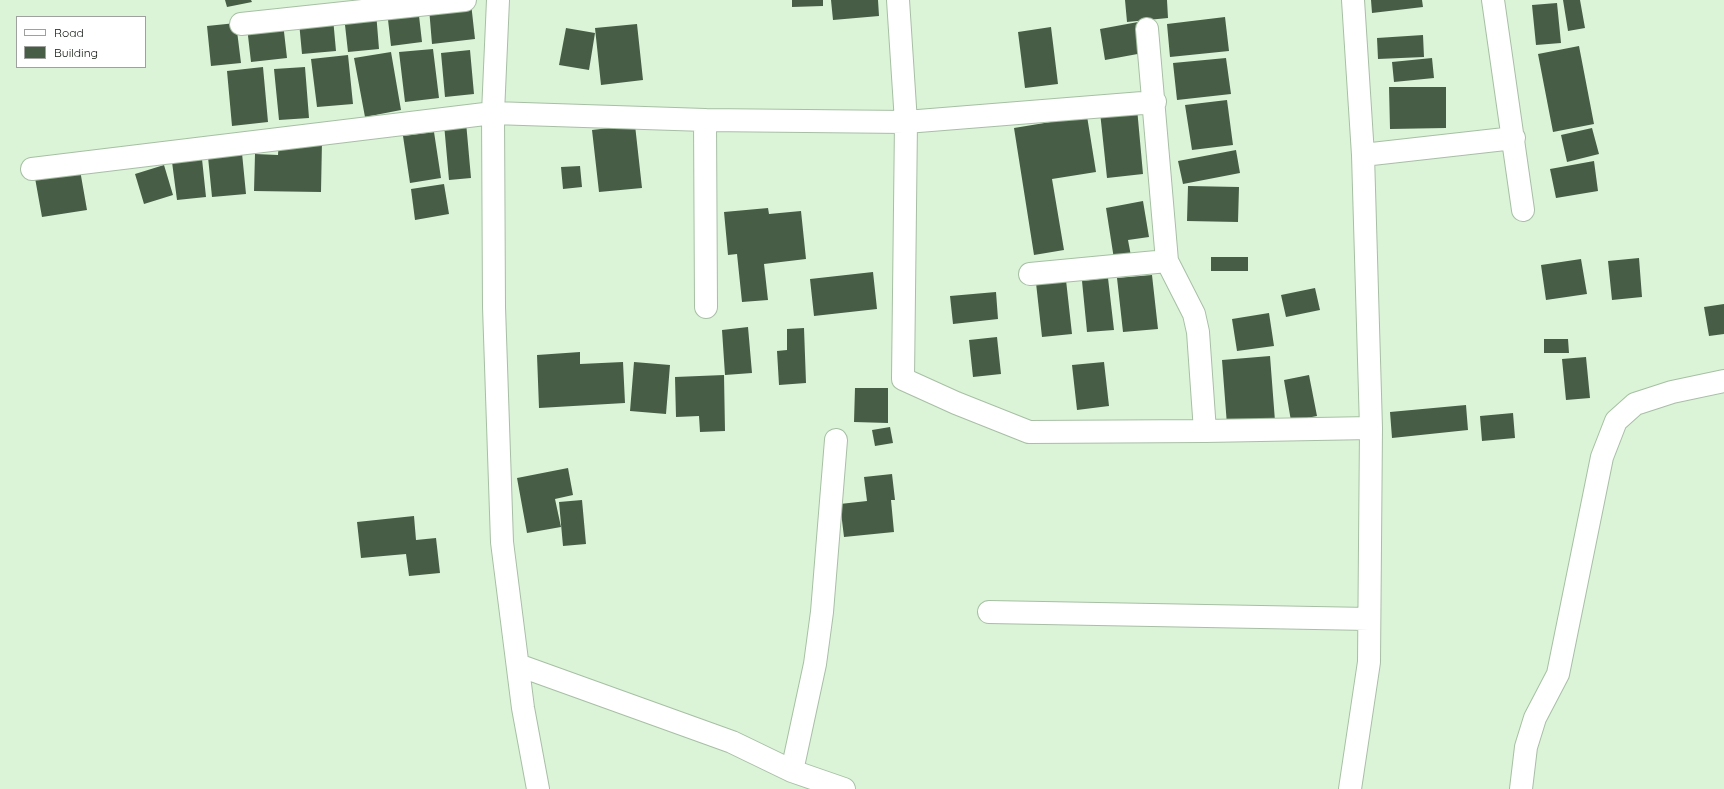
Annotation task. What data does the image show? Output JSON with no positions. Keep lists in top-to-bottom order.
{
  "legend": ["Road", "Building"]
}
